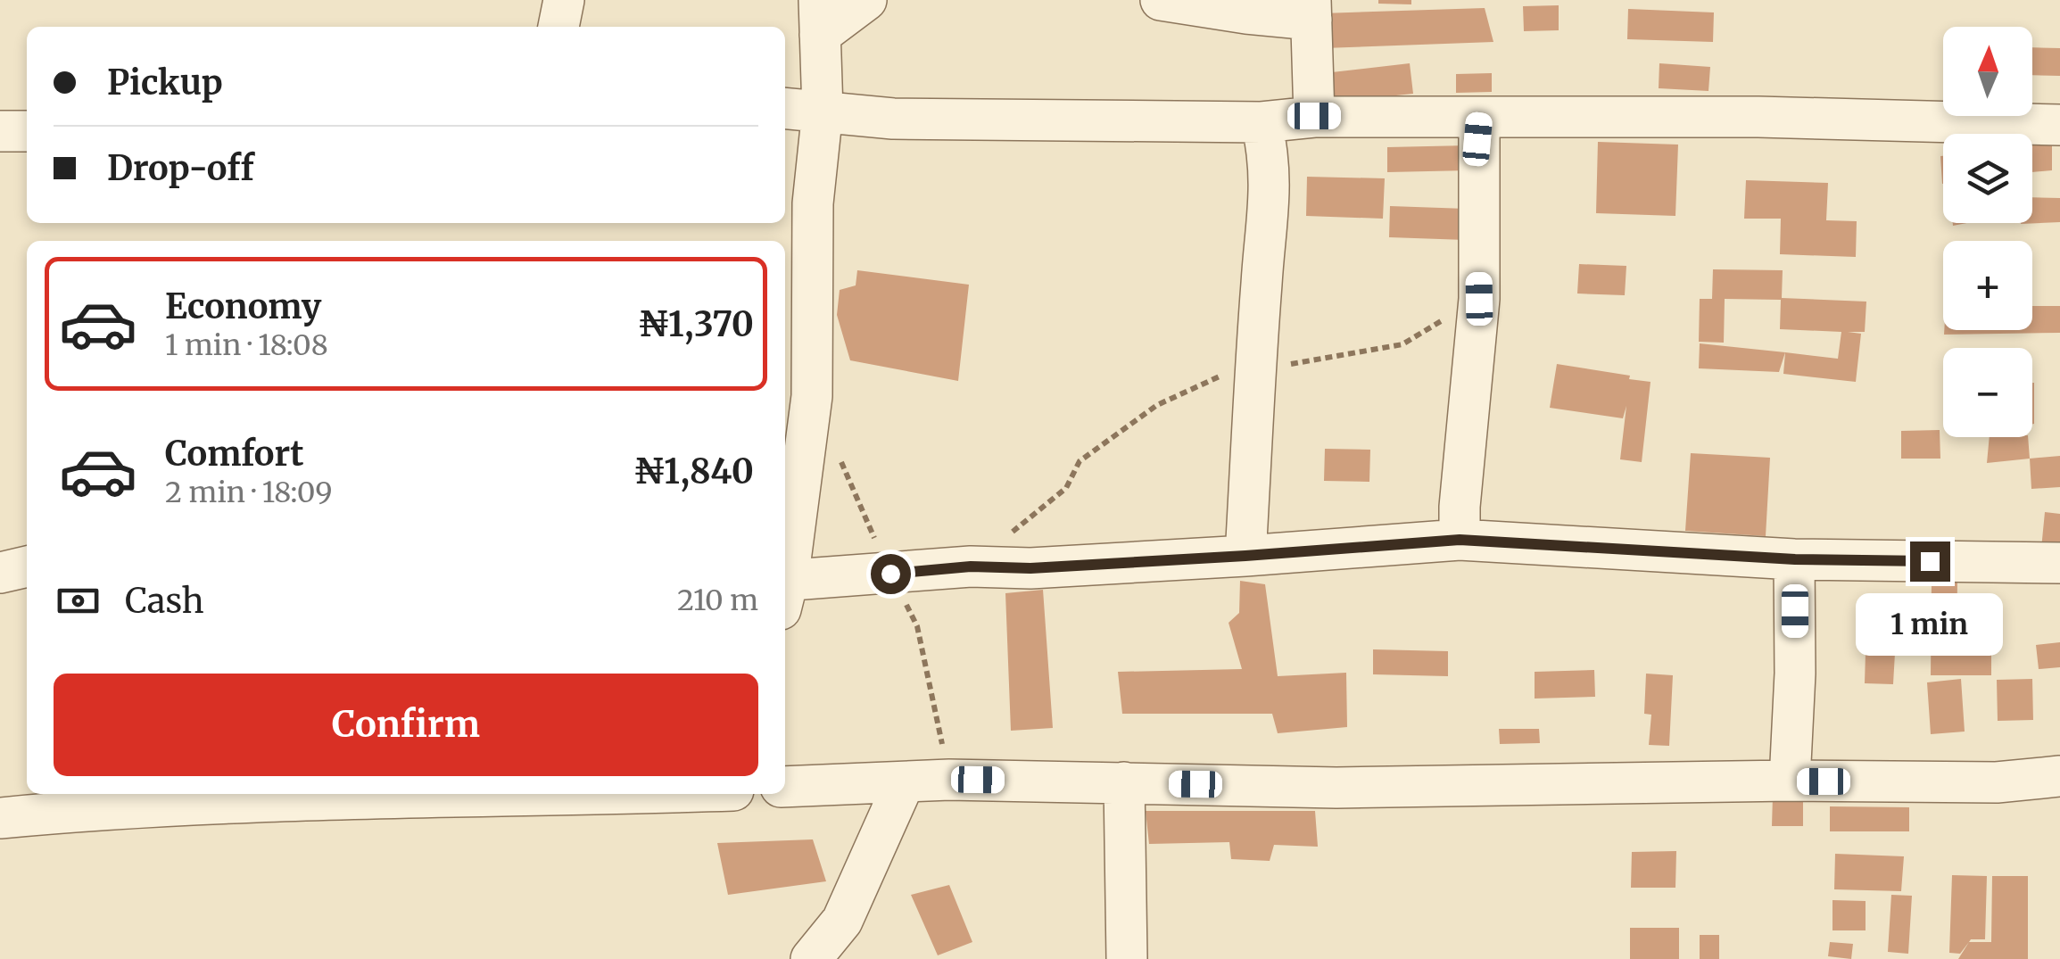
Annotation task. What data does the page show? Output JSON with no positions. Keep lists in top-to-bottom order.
{
  "north": "top",
  "page": {
    "map_buttons": ["+", "−"],
    "banner": ["Pickup", "Drop-off"],
    "list": [
      {
        "name": "Economy",
        "note": "1 min · 18:08",
        "value": "₦1,370"
      },
      {
        "name": "Comfort",
        "note": "2 min · 18:09",
        "value": "₦1,840"
      }
    ],
    "pay": ["Cash", "210 m"],
    "bubble": "1 min",
    "buttons": "Confirm"
  }
}
